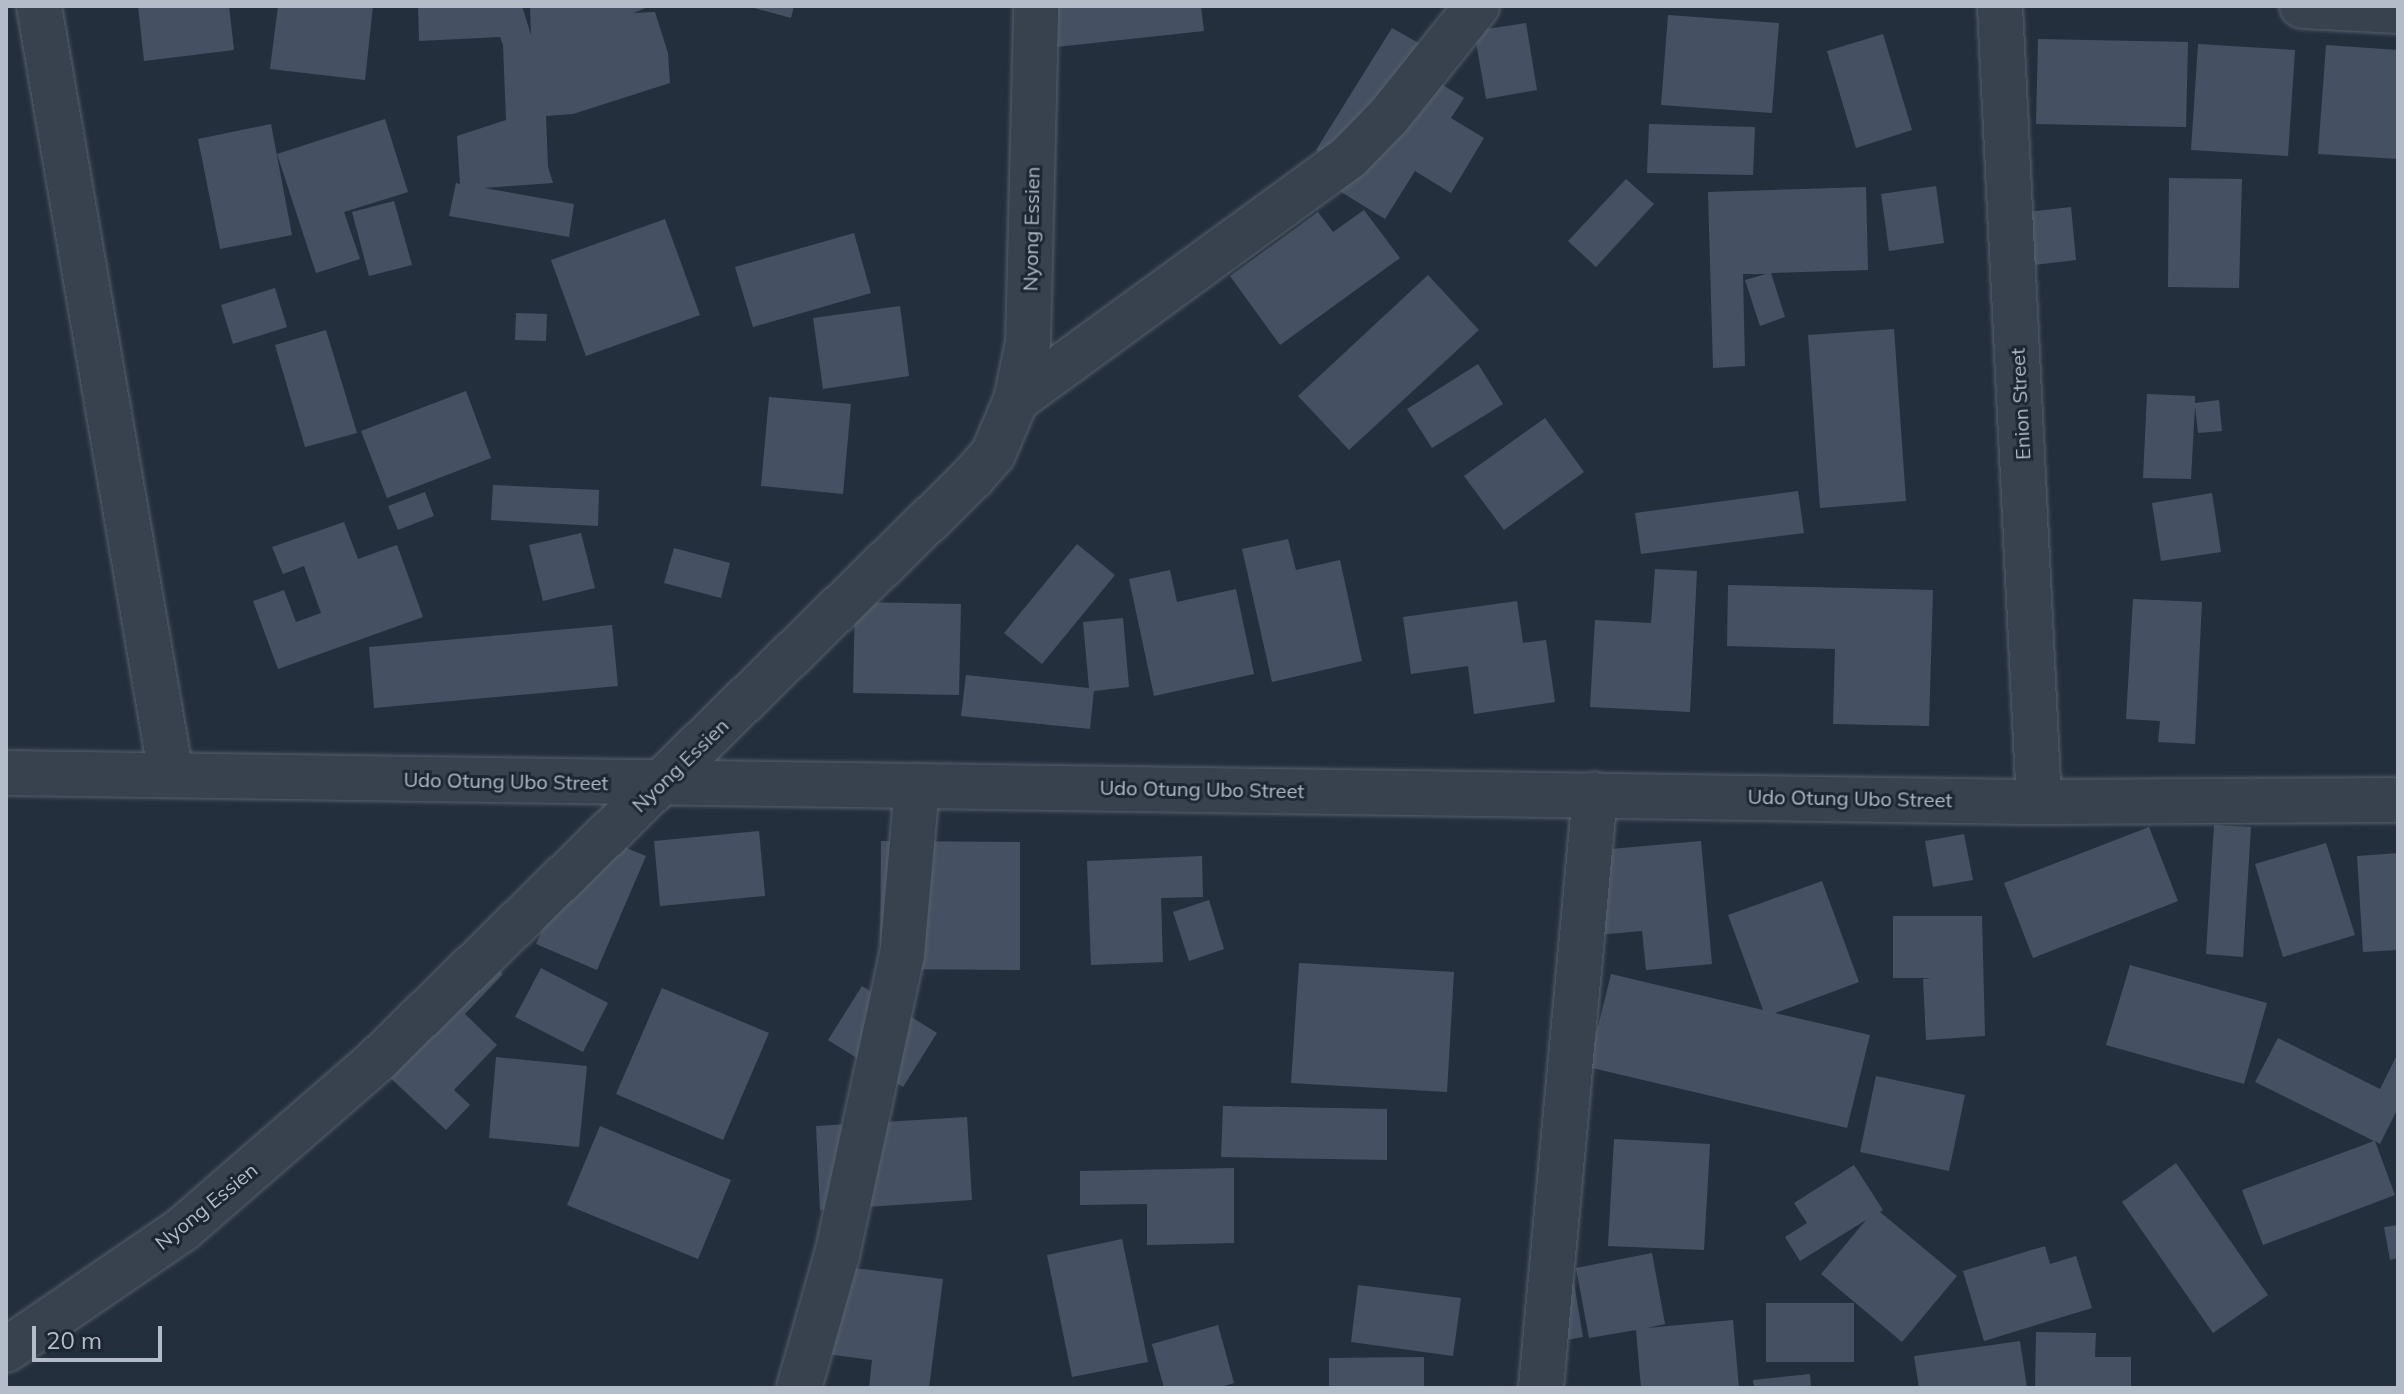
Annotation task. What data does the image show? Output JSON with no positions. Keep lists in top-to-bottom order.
{
  "streets": {
    "street": ["Nyong Essien", "Enion Street", "Udo Otung Ubo Street"]
  },
  "crossings": [
    ["Nyong Essien", "Udo Otung Ubo Street"],
    ["Enion Street", "Udo Otung Ubo Street"]
  ],
  "scale_bar": "20 m"
}
